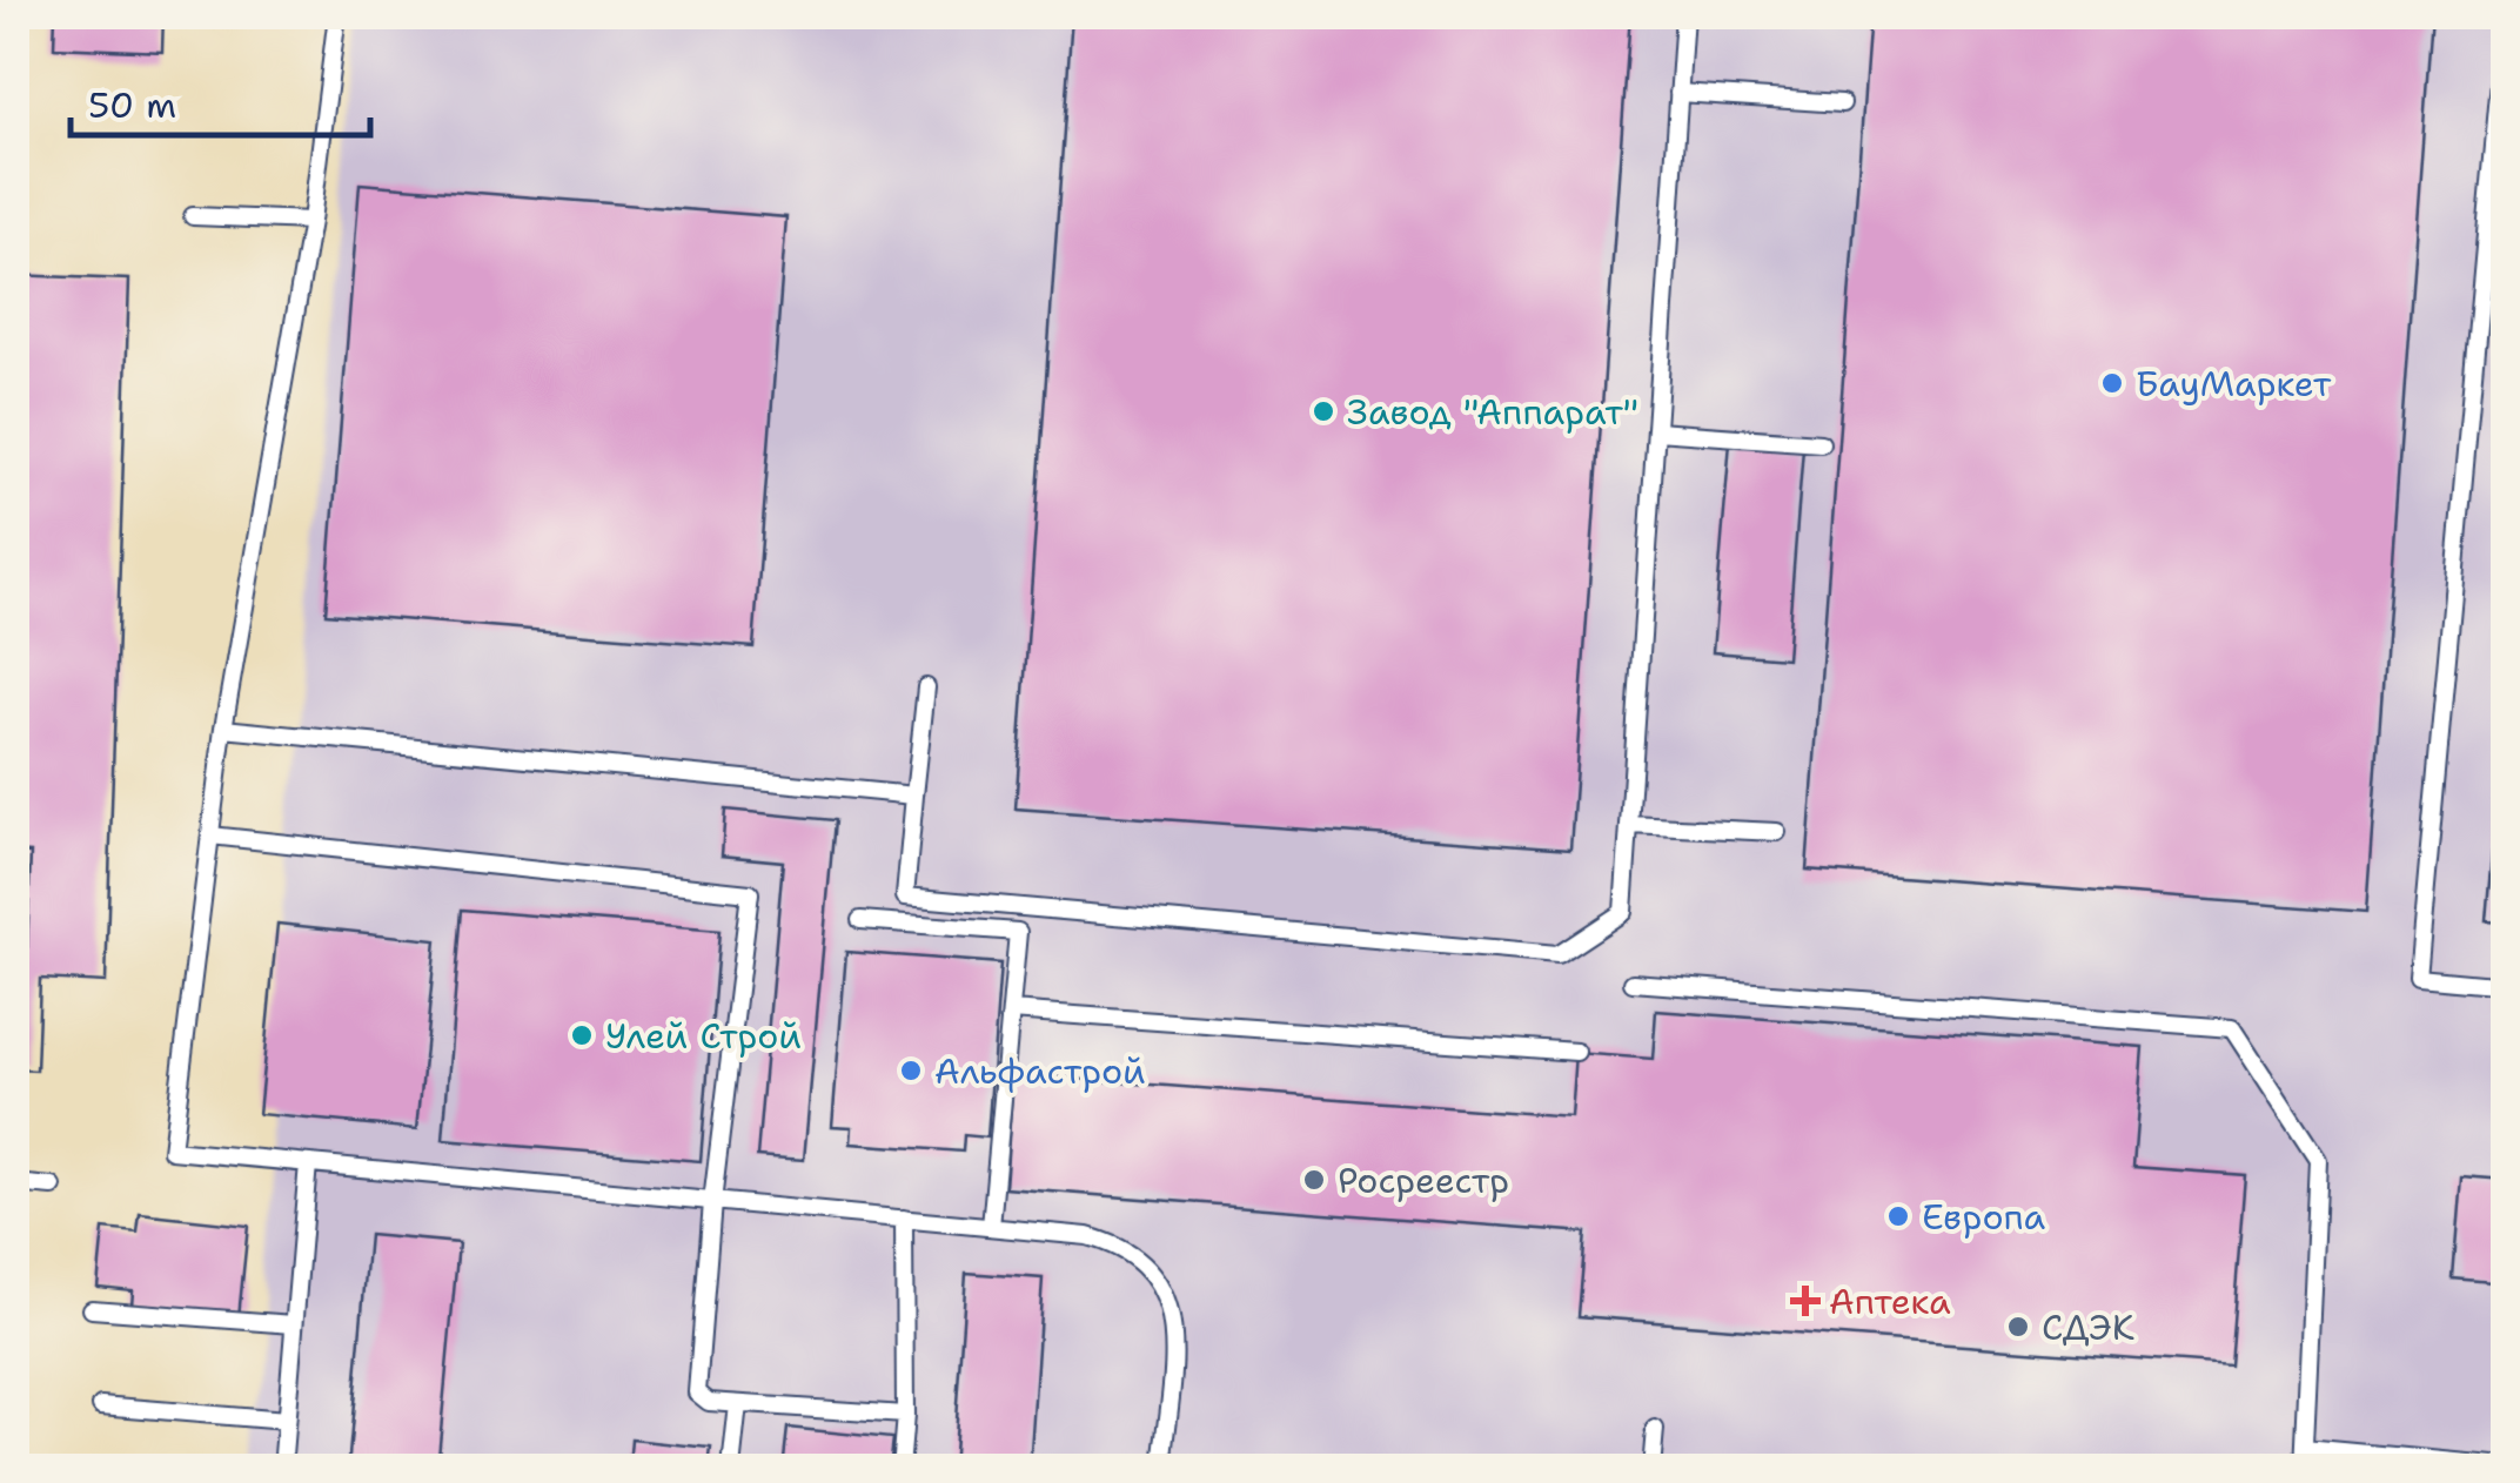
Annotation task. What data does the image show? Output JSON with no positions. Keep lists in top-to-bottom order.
{
  "places": {
    "other": [
      "БауМаркет",
      "Завод \"Аппарат\"",
      "Улей Строй",
      "Альфастрой",
      "Росреестр",
      "Европа",
      "СДЭК"
    ],
    "health": ["Аптека"]
  },
  "scale_bar": "50 m"
}
